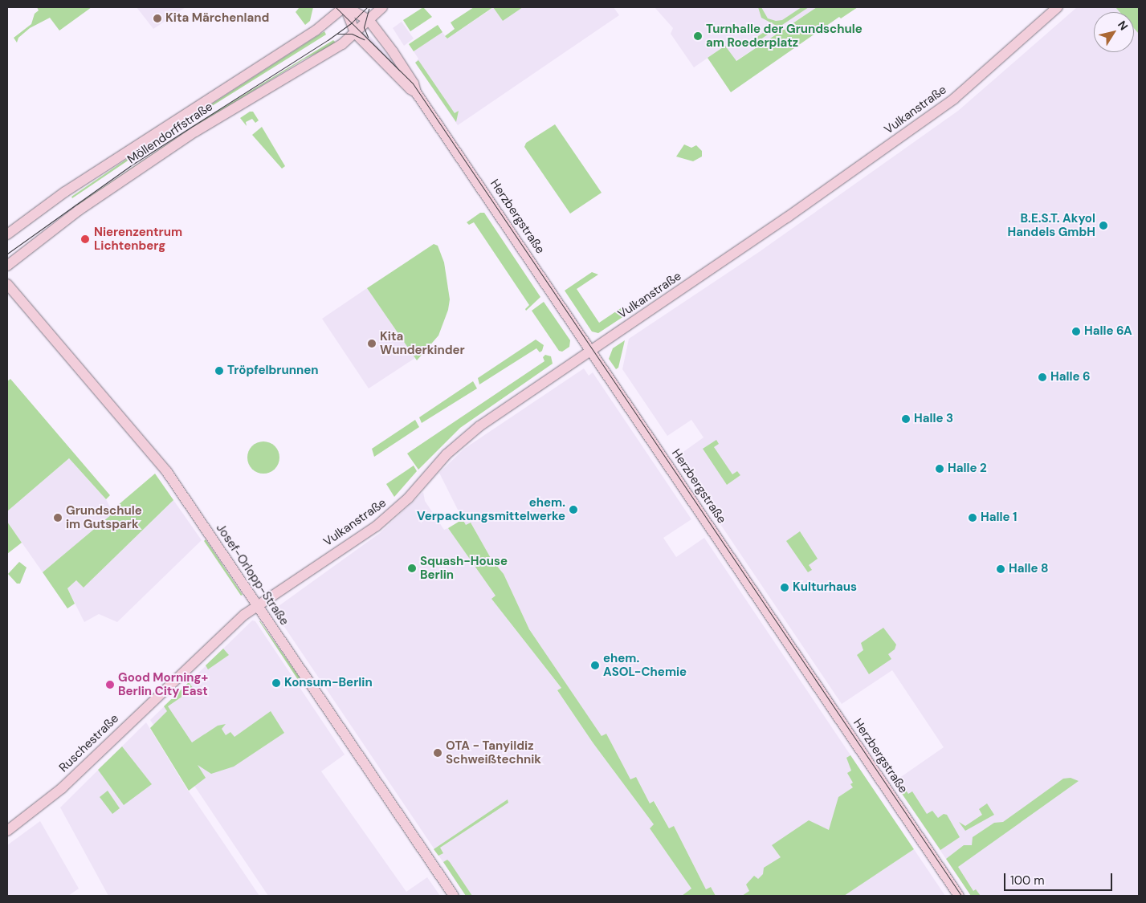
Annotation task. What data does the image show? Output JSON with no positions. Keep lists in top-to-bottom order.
{
  "streets": {
    "street": [
      "Vulkanstraße",
      "Möllendorffstraße",
      "Herzbergstraße",
      "Josef-Orlopp-Straße",
      "Ruschestraße"
    ]
  },
  "crossings": [
    ["Vulkanstraße", "Herzbergstraße"],
    ["Vulkanstraße", "Josef-Orlopp-Straße"],
    ["Vulkanstraße", "Ruschestraße"],
    ["Möllendorffstraße", "Herzbergstraße"],
    ["Josef-Orlopp-Straße", "Ruschestraße"]
  ],
  "places": [
    "Kita Märchenland",
    "Turnhalle der Grundschule am Roederplatz",
    "B.E.S.T. Akyol Handels GmbH",
    "Nierenzentrum Lichtenberg",
    "Halle 6A",
    "Kita Wunderkinder",
    "Tröpfelbrunnen",
    "Halle 6",
    "Halle 3",
    "Halle 2",
    "ehem. Verpackungsmittelwerke",
    "Grundschule im Gutspark",
    "Halle 1",
    "Squash-House Berlin",
    "Halle 8",
    "Kulturhaus",
    "ehem. ASOL-Chemie",
    "Konsum-Berlin",
    "Good Morning+ Berlin City East",
    "OTA - Tanyildiz Schweißtechnik"
  ],
  "scale_bar": "100 m",
  "north": "top right"
}
